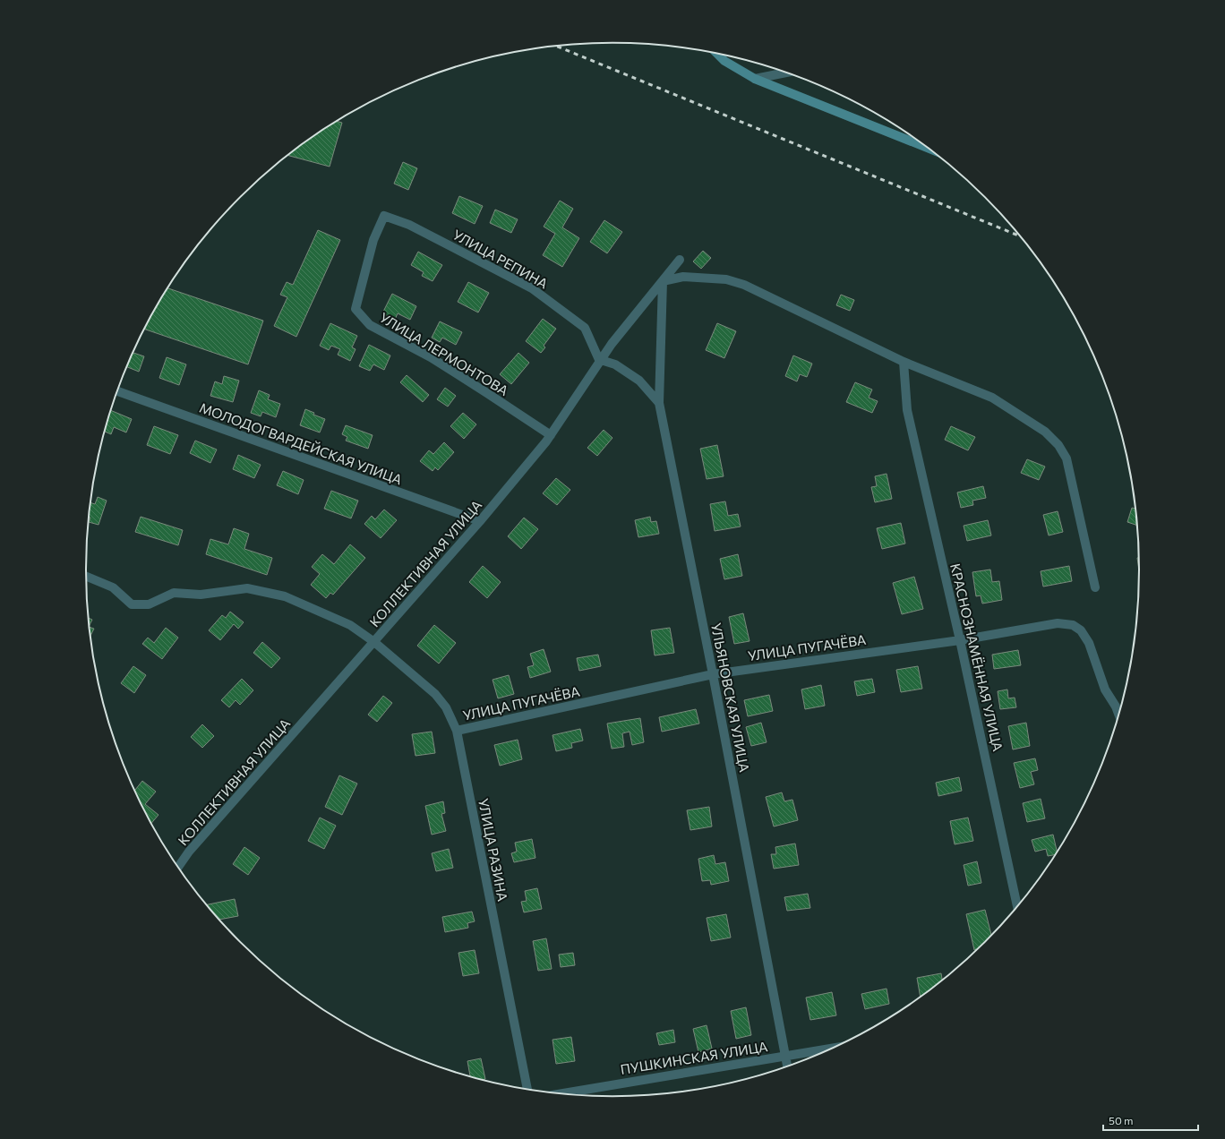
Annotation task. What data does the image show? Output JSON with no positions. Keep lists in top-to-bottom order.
{
  "streets": {
    "street": [
      "УЛИЦА РЕПИНА",
      "УЛИЦА ЛЕРМОНТОВА",
      "МОЛОДОГВАРДЕЙСКАЯ УЛИЦА",
      "КОЛЛЕКТИВНАЯ УЛИЦА",
      "УЛИЦА ПУГАЧЁВА",
      "КРАСНОЗНАМЁННАЯ УЛИЦА",
      "УЛЬЯНОВСКАЯ УЛИЦА",
      "УЛИЦА РАЗИНА",
      "ПУШКИНСКАЯ УЛИЦА"
    ]
  },
  "crossings": [
    ["УЛИЦА РЕПИНА", "УЛИЦА ЛЕРМОНТОВА"],
    ["УЛИЦА РЕПИНА", "КОЛЛЕКТИВНАЯ УЛИЦА"],
    ["УЛИЦА ЛЕРМОНТОВА", "КОЛЛЕКТИВНАЯ УЛИЦА"],
    ["МОЛОДОГВАРДЕЙСКАЯ УЛИЦА", "КОЛЛЕКТИВНАЯ УЛИЦА"],
    ["КОЛЛЕКТИВНАЯ УЛИЦА", "УЛЬЯНОВСКАЯ УЛИЦА"],
    ["КОЛЛЕКТИВНАЯ УЛИЦА", "УЛИЦА РАЗИНА"],
    ["УЛИЦА ПУГАЧЁВА", "КРАСНОЗНАМЁННАЯ УЛИЦА"],
    ["УЛИЦА ПУГАЧЁВА", "УЛЬЯНОВСКАЯ УЛИЦА"],
    ["УЛИЦА ПУГАЧЁВА", "УЛИЦА РАЗИНА"],
    ["УЛЬЯНОВСКАЯ УЛИЦА", "ПУШКИНСКАЯ УЛИЦА"]
  ],
  "scale_bar": "50 m"
}
